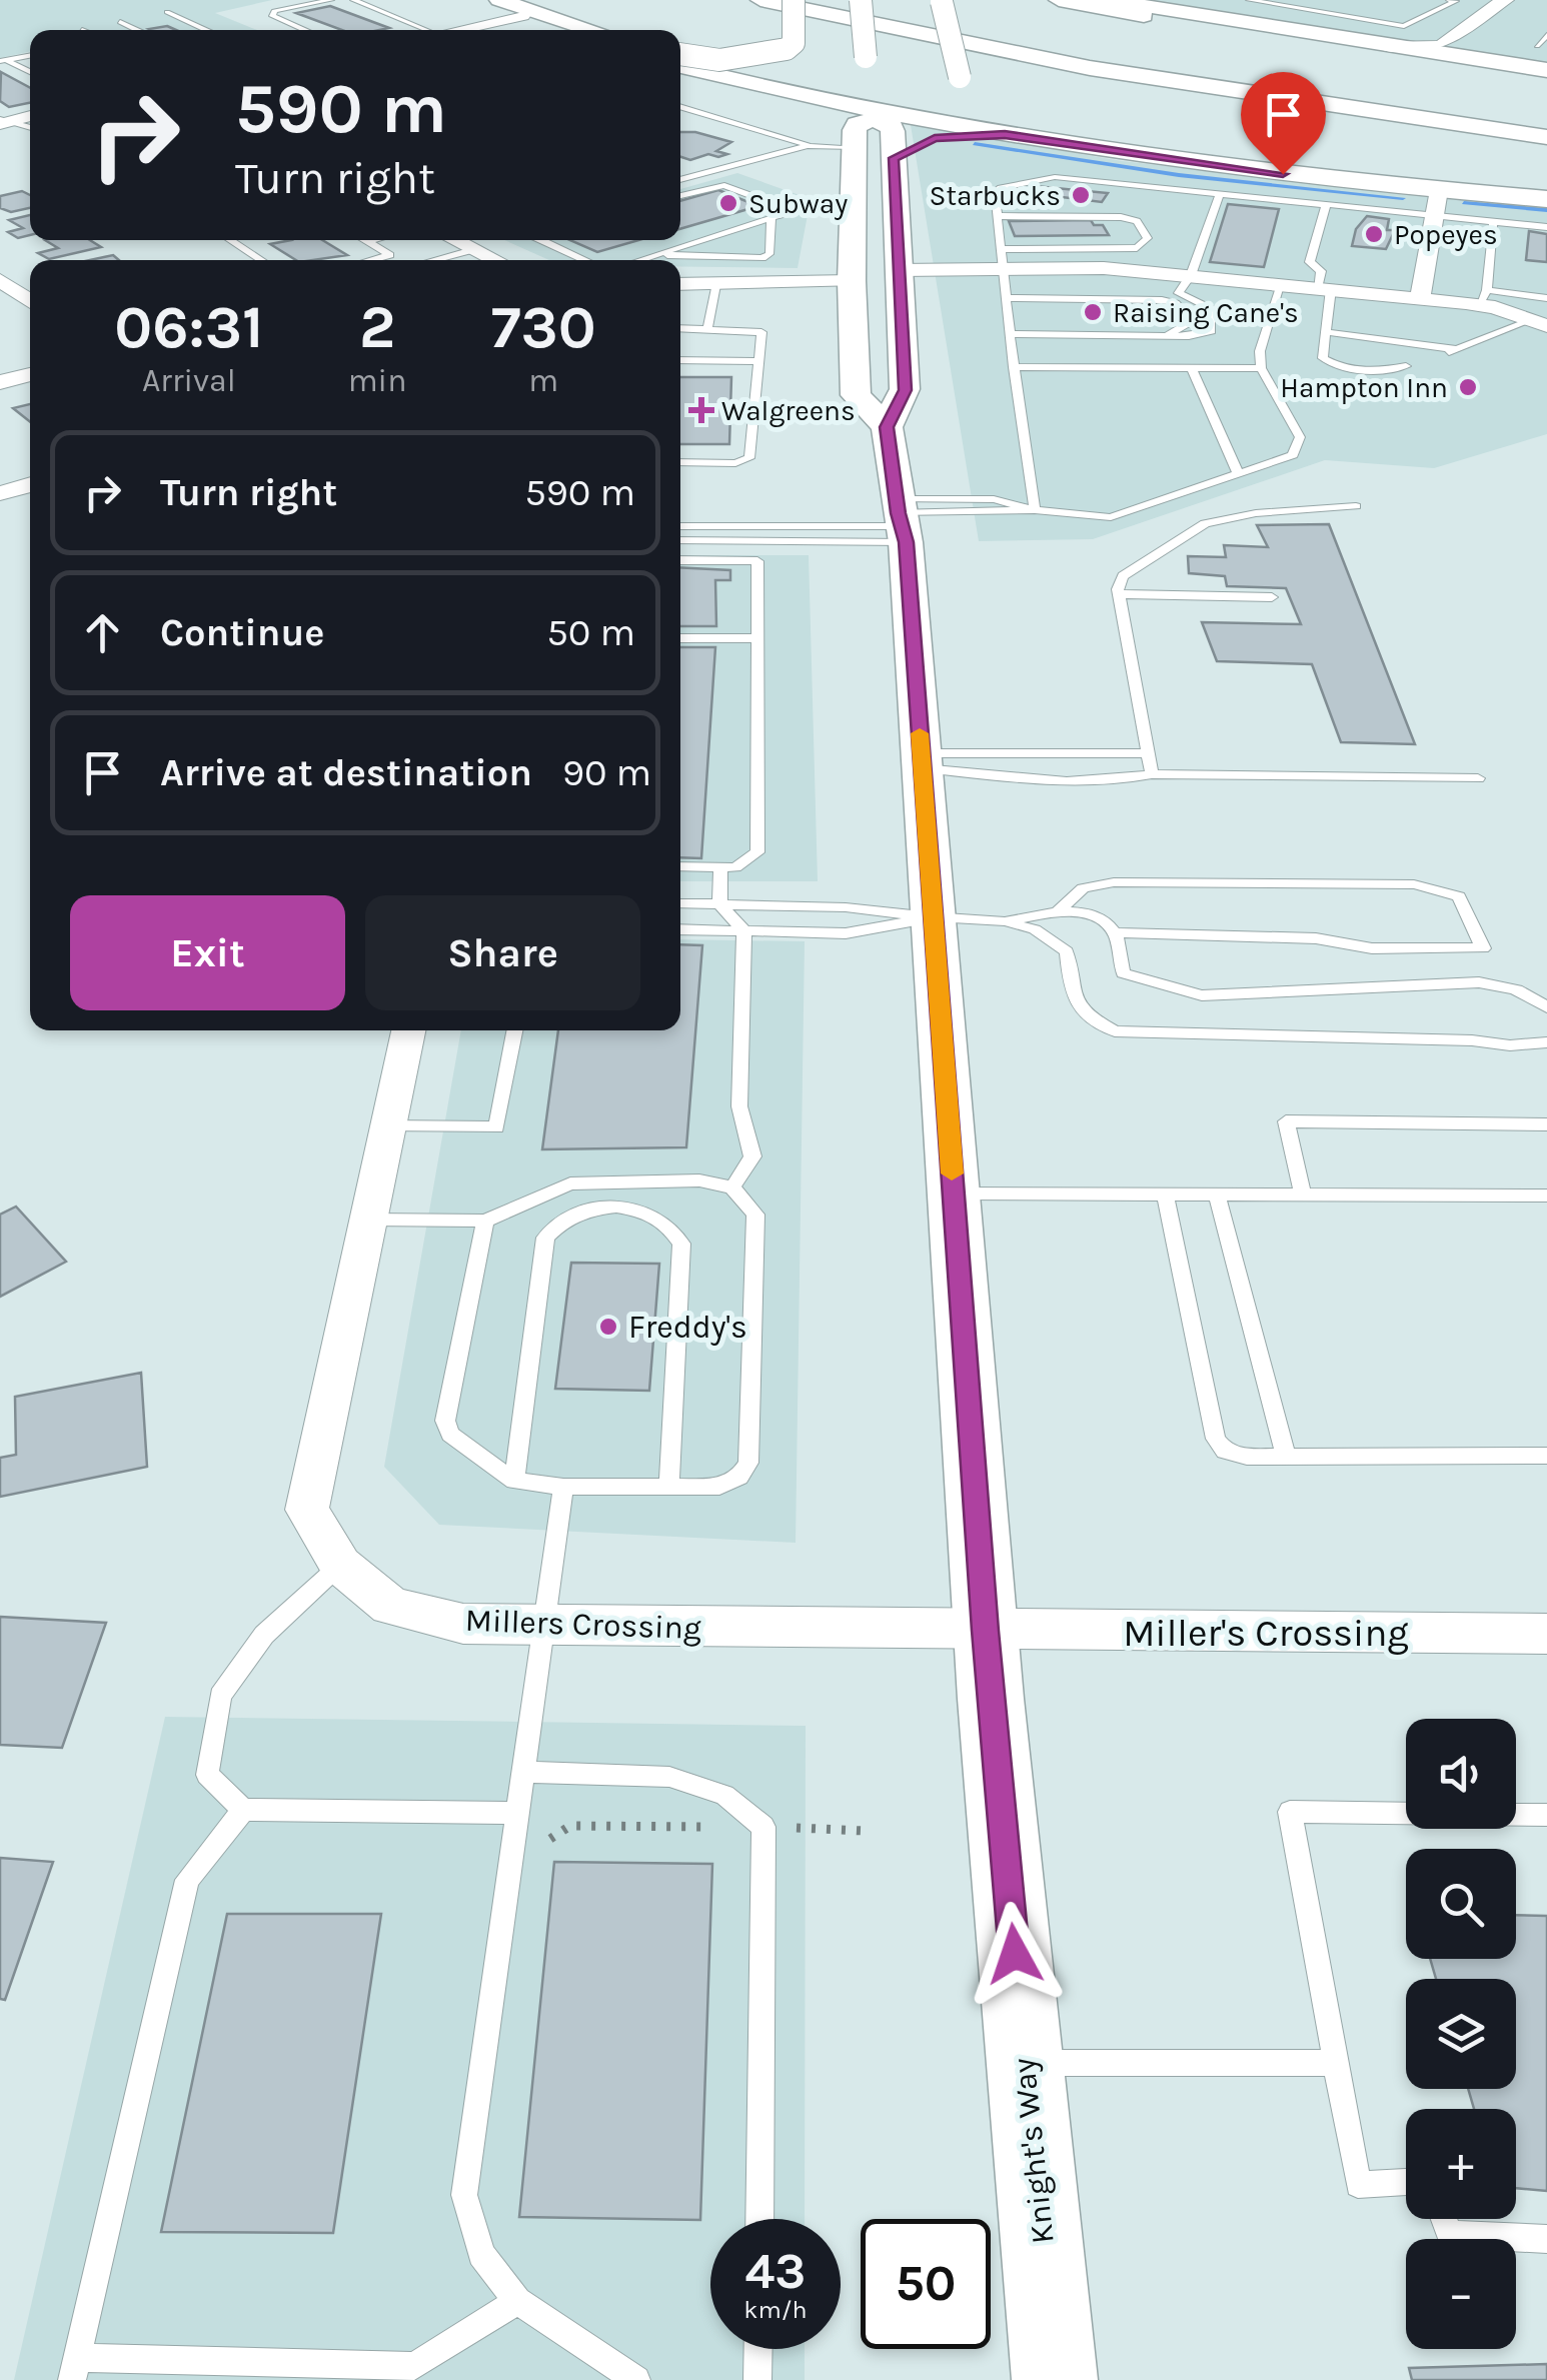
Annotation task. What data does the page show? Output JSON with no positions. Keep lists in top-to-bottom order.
{
  "streets": {
    "main road": ["Knight's Way"],
    "street": ["Millers Crossing", "Miller's Crossing"]
  },
  "crossings": [
    ["Millers Crossing", "Miller's Crossing"],
    ["Millers Crossing", "Knight's Way"],
    ["Miller's Crossing", "Knight's Way"]
  ],
  "places": {
    "other": [
      "Starbucks",
      "Subway",
      "Popeyes",
      "Raising Cane's",
      "Hampton Inn",
      "Freddy's"
    ],
    "health": ["Walgreens"]
  },
  "page": {
    "turn": ["590 m", "Turn right"],
    "eta": [
      "06:31",
      "Arrival",
      "2",
      "min",
      "730",
      "m"
    ],
    "list": [
      {
        "name": "Turn right",
        "value": "590 m"
      },
      {
        "name": "Continue",
        "value": "50 m"
      },
      {
        "name": "Arrive at destination",
        "value": "90 m"
      }
    ],
    "buttons": ["Exit", "Share"],
    "map_buttons": ["+", "−"],
    "speed": "43 km/h",
    "limit": "50"
  }
}
